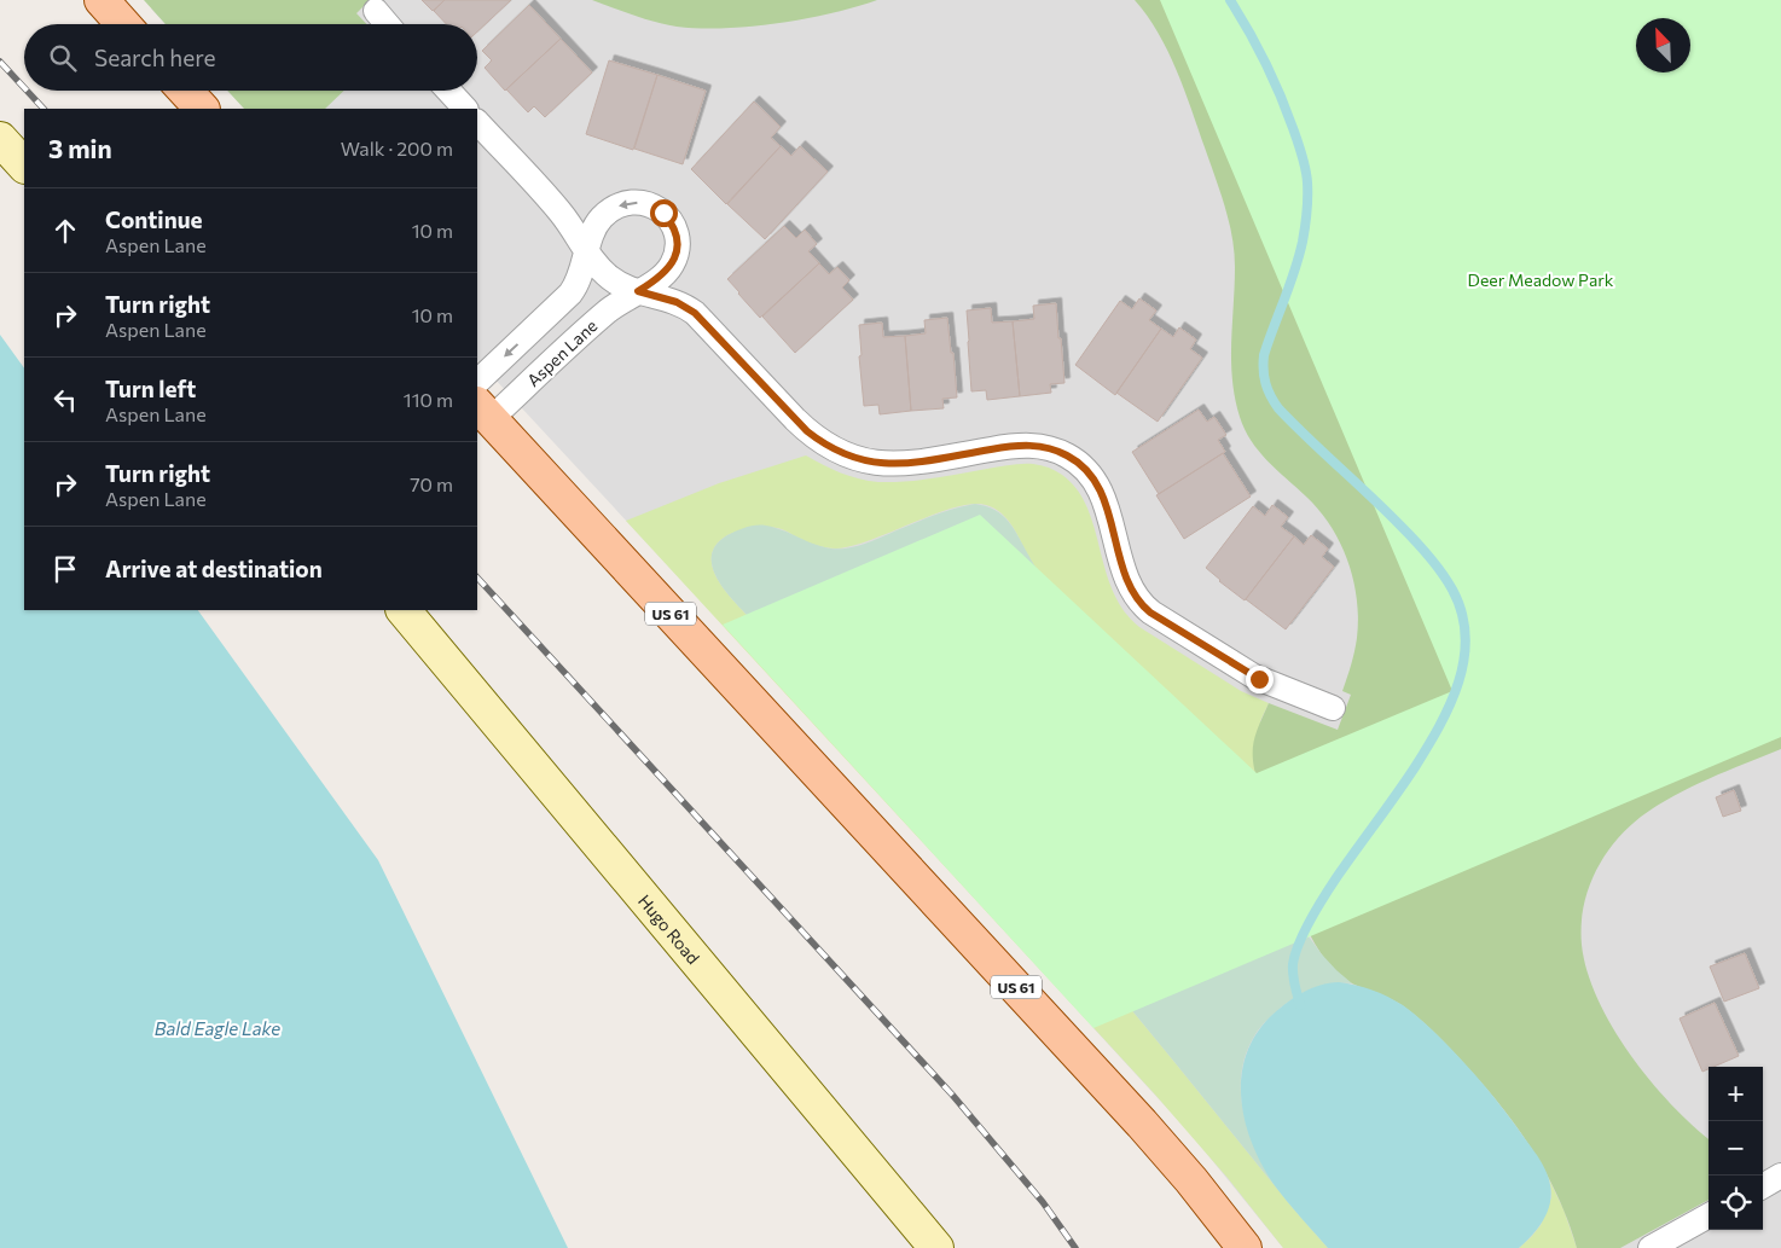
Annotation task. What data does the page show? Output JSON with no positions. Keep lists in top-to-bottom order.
{
  "streets": {
    "main road": ["US 61"],
    "street": ["Aspen Lane", "Hugo Road"]
  },
  "crossings": [
    ["Aspen Lane", "US 61"]
  ],
  "water": ["Bald Eagle Lake"],
  "parks": ["Deer Meadow Park"],
  "north": "top left",
  "page": {
    "search": "Search here",
    "heading": ["3 min", "Walk · 200 m"],
    "list": [
      ["Continue", "Aspen Lane", "10 m"],
      ["Turn right", "Aspen Lane", "10 m"],
      ["Turn left", "Aspen Lane", "110 m"],
      ["Turn right", "Aspen Lane", "70 m"],
      "Arrive at destination"
    ],
    "map_buttons": ["+", "−"]
  }
}
